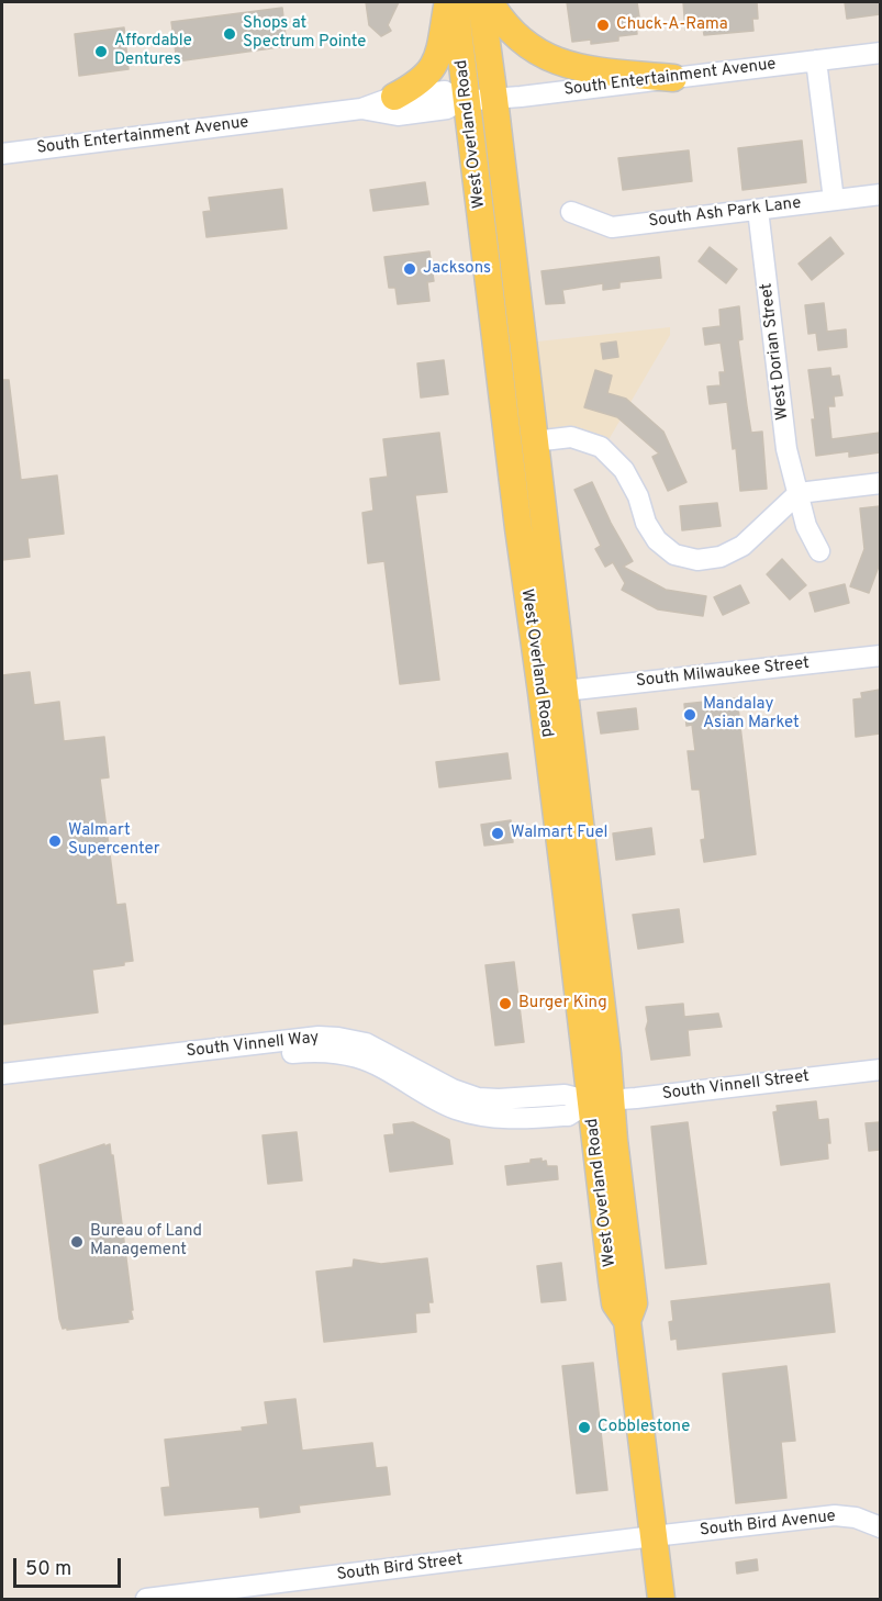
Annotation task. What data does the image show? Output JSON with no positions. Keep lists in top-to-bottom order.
{
  "streets": {
    "main road": ["West Overland Road"],
    "street": [
      "South Entertainment Avenue",
      "South Ash Park Lane",
      "West Dorian Street",
      "South Milwaukee Street",
      "South Vinnell Way",
      "South Vinnell Street",
      "South Bird Avenue",
      "South Bird Street"
    ]
  },
  "crossings": [
    ["South Entertainment Avenue", "West Overland Road"],
    ["West Overland Road", "South Milwaukee Street"],
    ["West Overland Road", "South Vinnell Way"],
    ["West Overland Road", "South Vinnell Street"],
    ["West Overland Road", "South Bird Avenue"],
    ["West Overland Road", "South Bird Street"],
    ["South Ash Park Lane", "West Dorian Street"],
    ["South Vinnell Way", "South Vinnell Street"],
    ["South Bird Avenue", "South Bird Street"]
  ],
  "places": [
    "Chuck-A-Rama",
    "Shops at Spectrum Pointe",
    "Affordable Dentures",
    "Jacksons",
    "Mandalay Asian Market",
    "Walmart Fuel",
    "Walmart Supercenter",
    "Burger King",
    "Bureau of Land Management",
    "Cobblestone"
  ],
  "scale_bar": "50 m"
}
